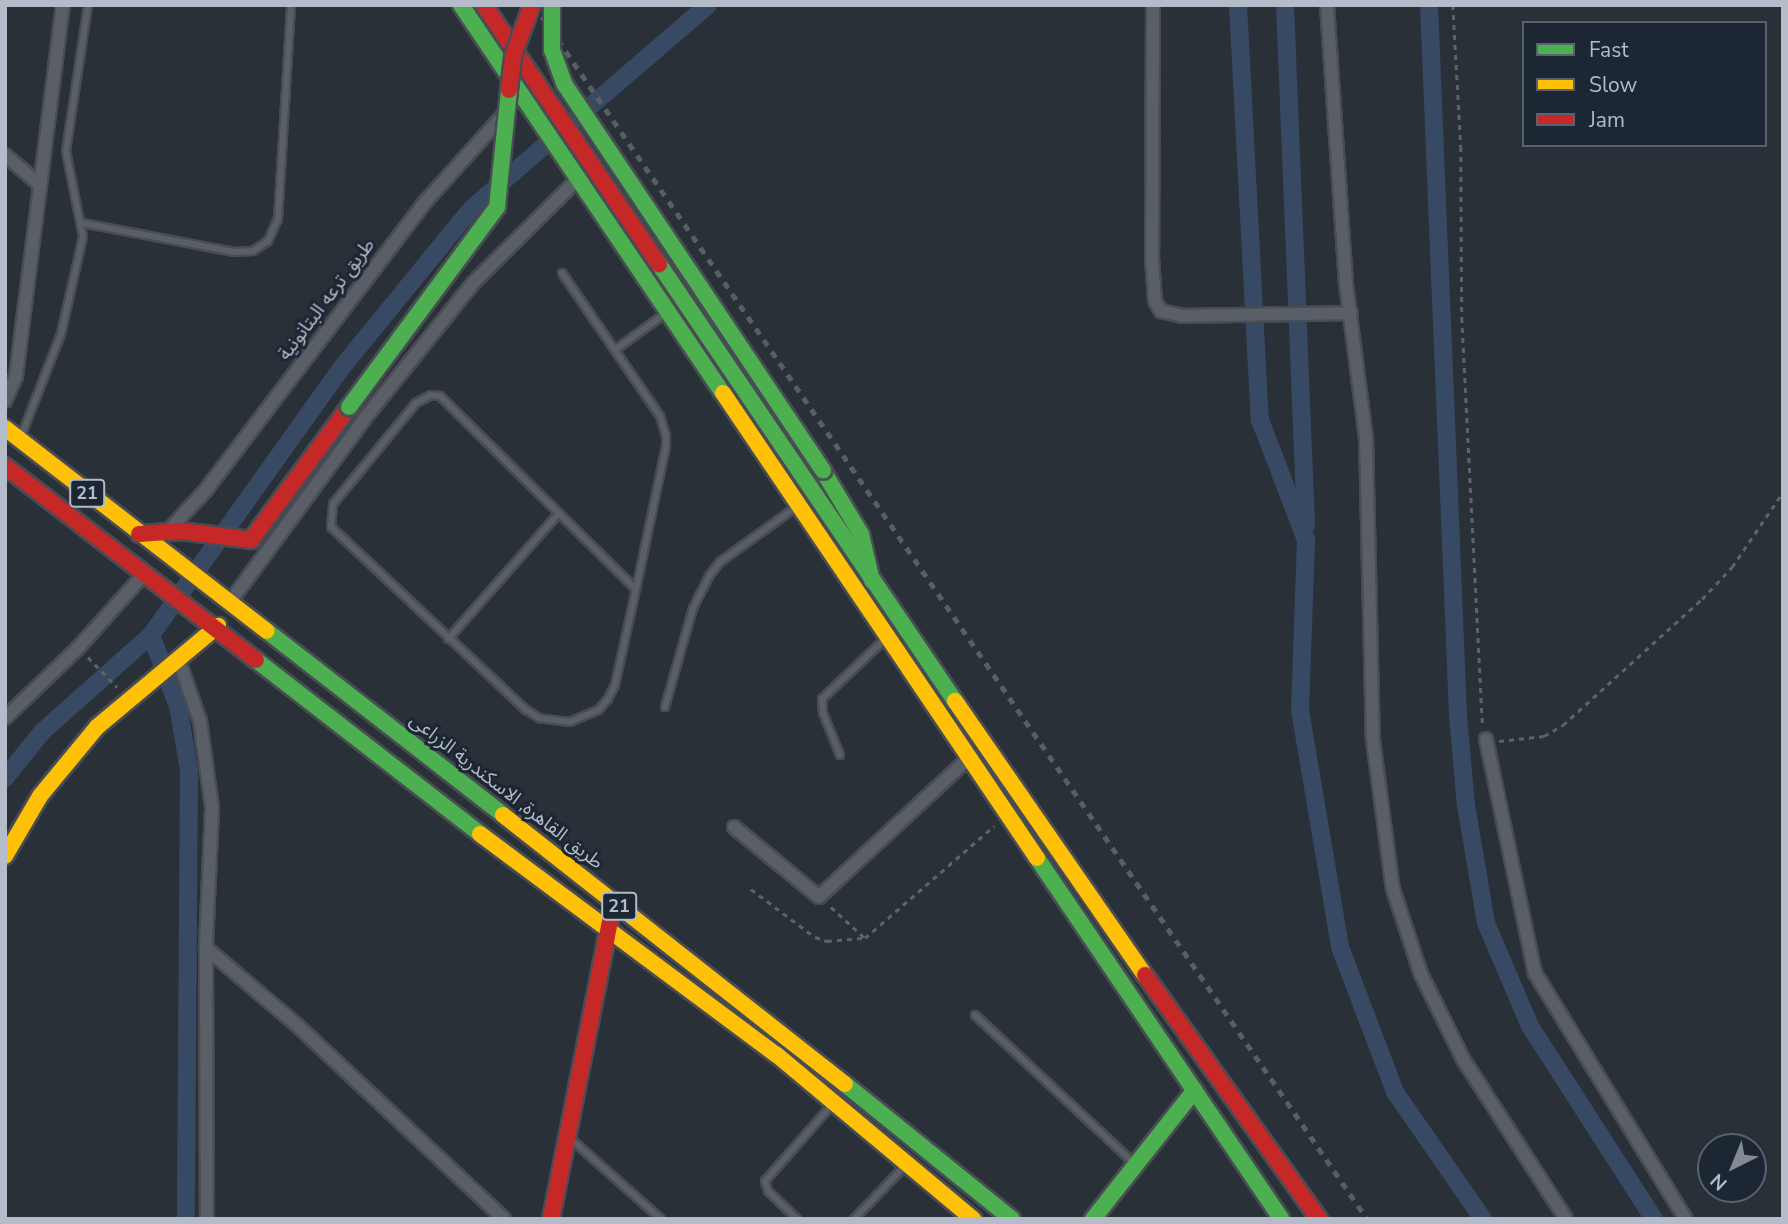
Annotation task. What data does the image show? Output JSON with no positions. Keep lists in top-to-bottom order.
{
  "streets": {
    "main road": ["21", "طريق القاهرة, الاسكندرية الزراعى"],
    "street": ["طريق ترعه البتانونية"]
  },
  "legend": ["Fast", "Slow", "Jam"],
  "north": "bottom left"
}
